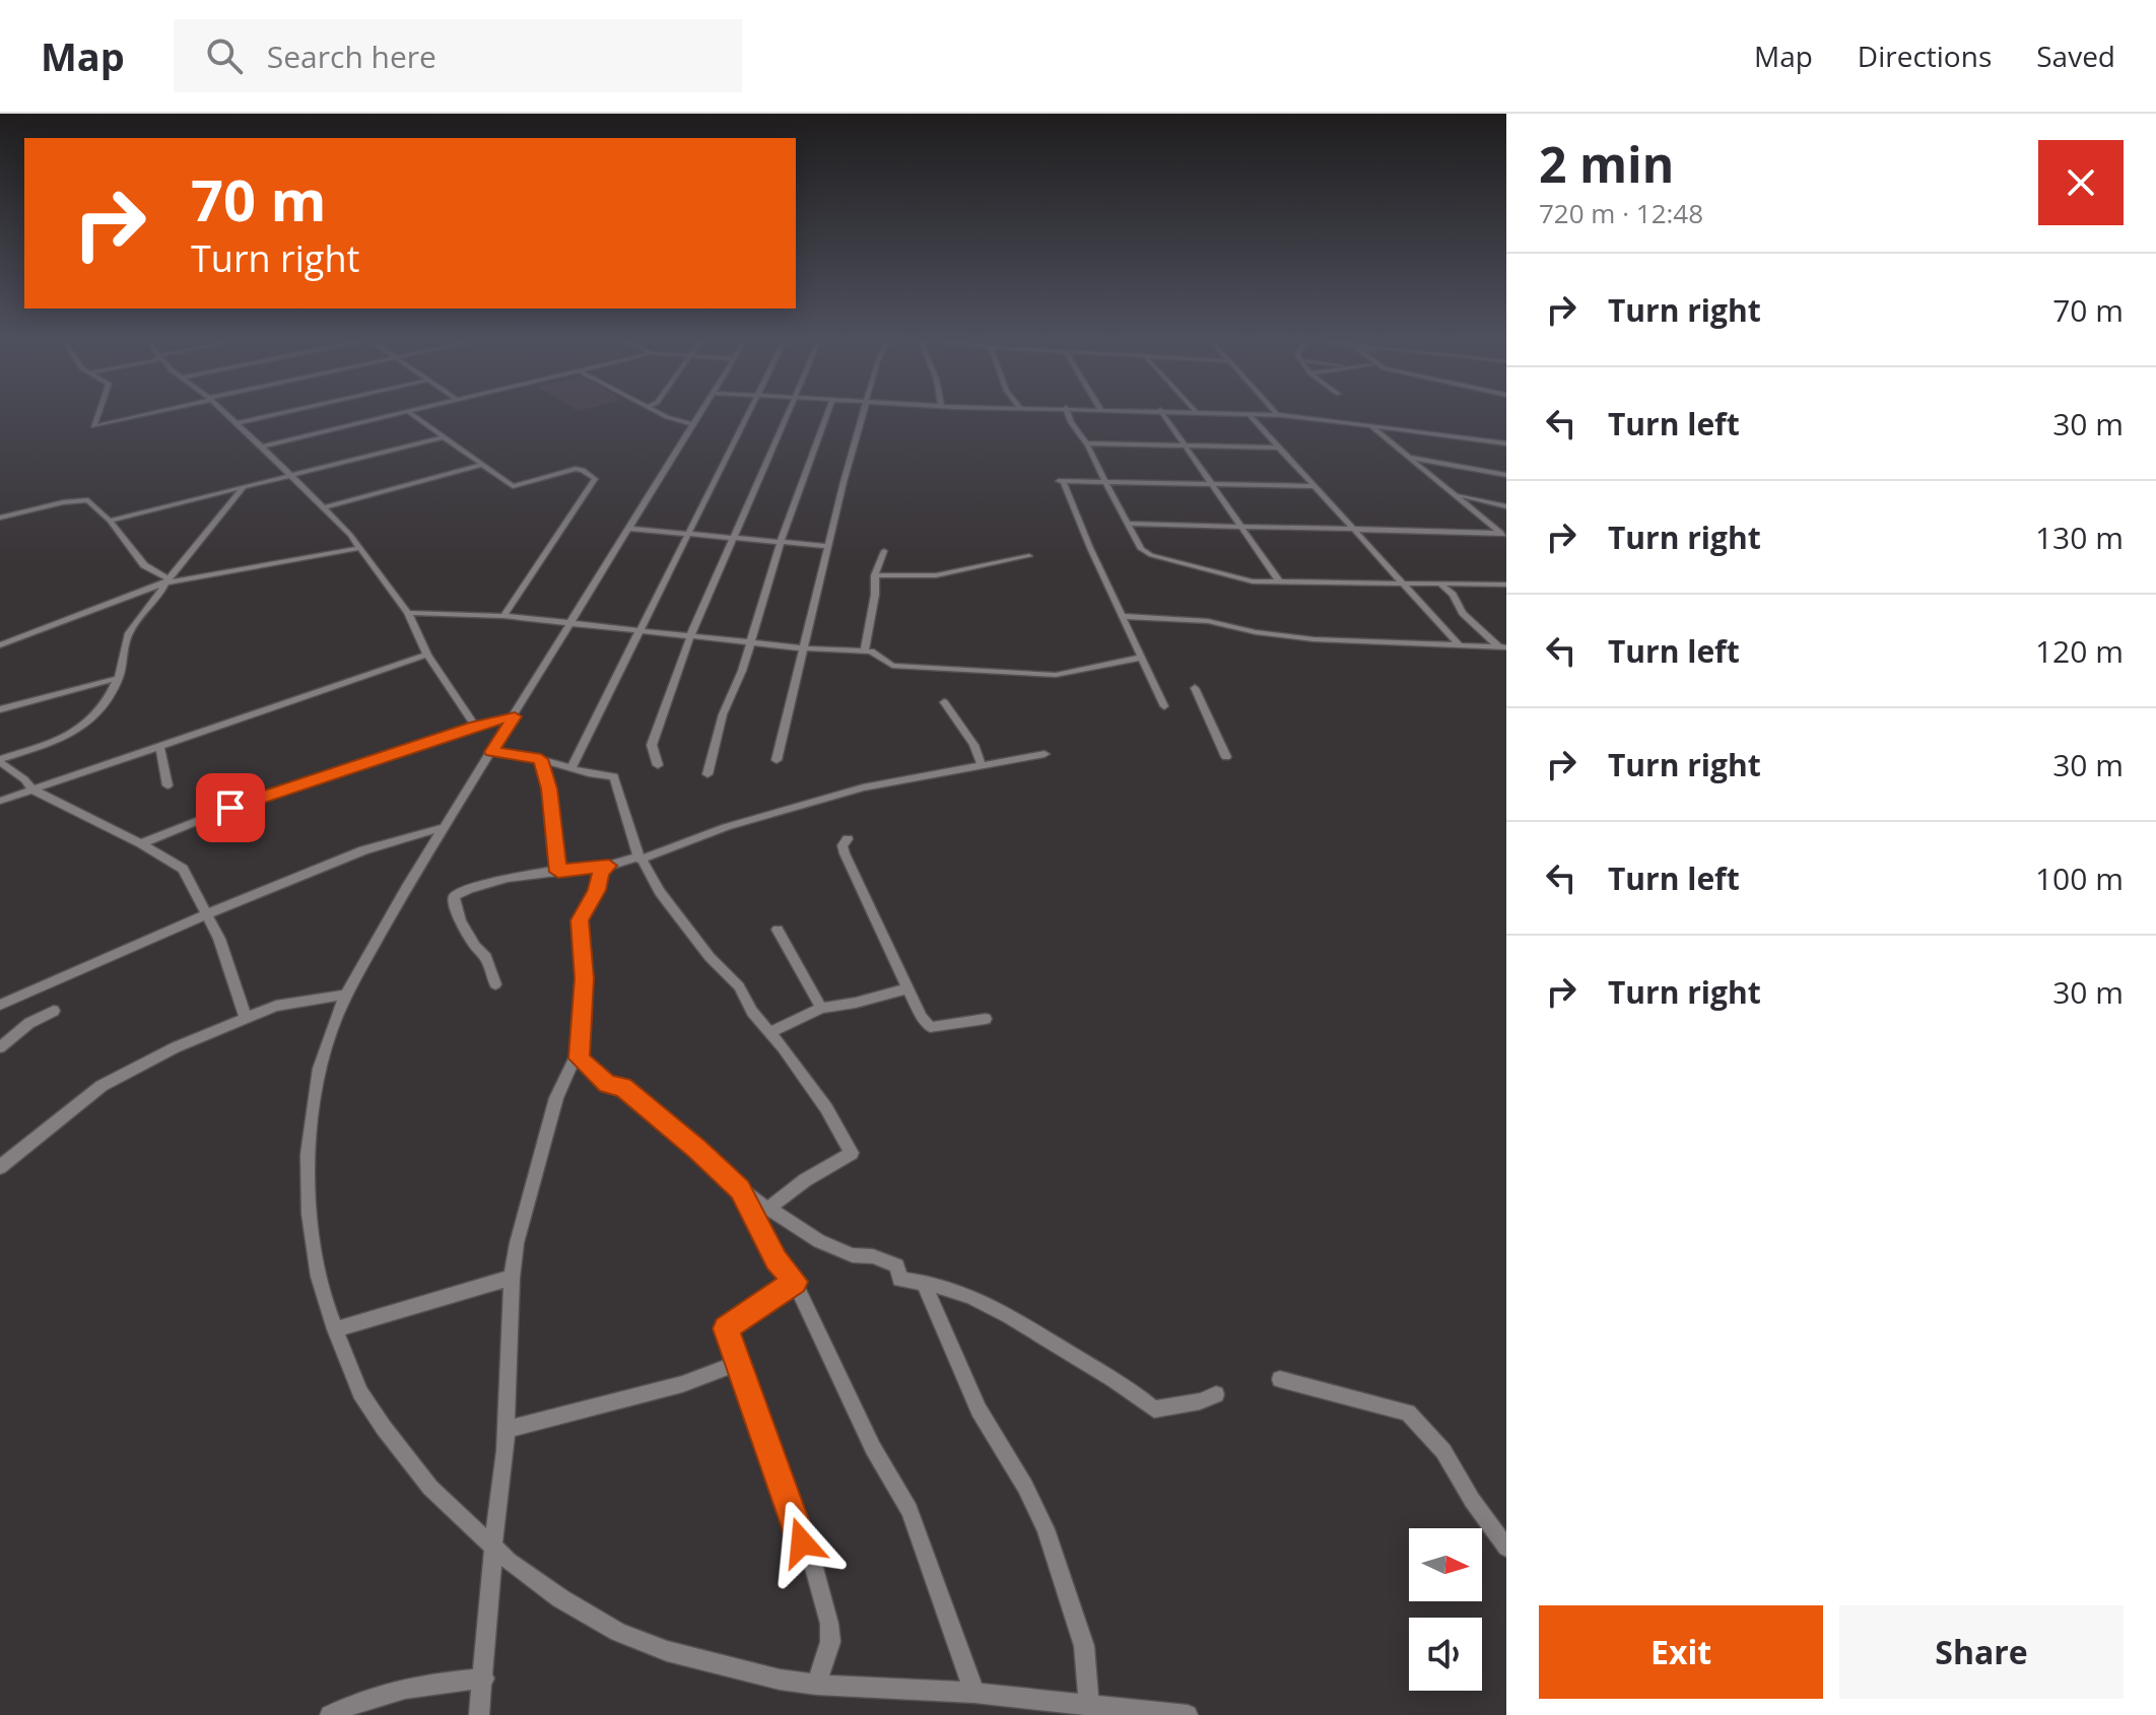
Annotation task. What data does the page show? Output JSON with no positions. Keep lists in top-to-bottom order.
{
  "north": "right",
  "page": {
    "header": "Map",
    "search": "Search here",
    "nav": ["Map", "Directions", "Saved"],
    "heading": ["2 min", "720 m · 12:48"],
    "turn": ["70 m", "Turn right"],
    "list": [
      {
        "name": "Turn right",
        "value": "70 m"
      },
      {
        "name": "Turn left",
        "value": "30 m"
      },
      {
        "name": "Turn right",
        "value": "130 m"
      },
      {
        "name": "Turn left",
        "value": "120 m"
      },
      {
        "name": "Turn right",
        "value": "30 m"
      },
      {
        "name": "Turn left",
        "value": "100 m"
      },
      {
        "name": "Turn right",
        "value": "30 m"
      }
    ],
    "buttons": ["Exit", "Share"]
  }
}
